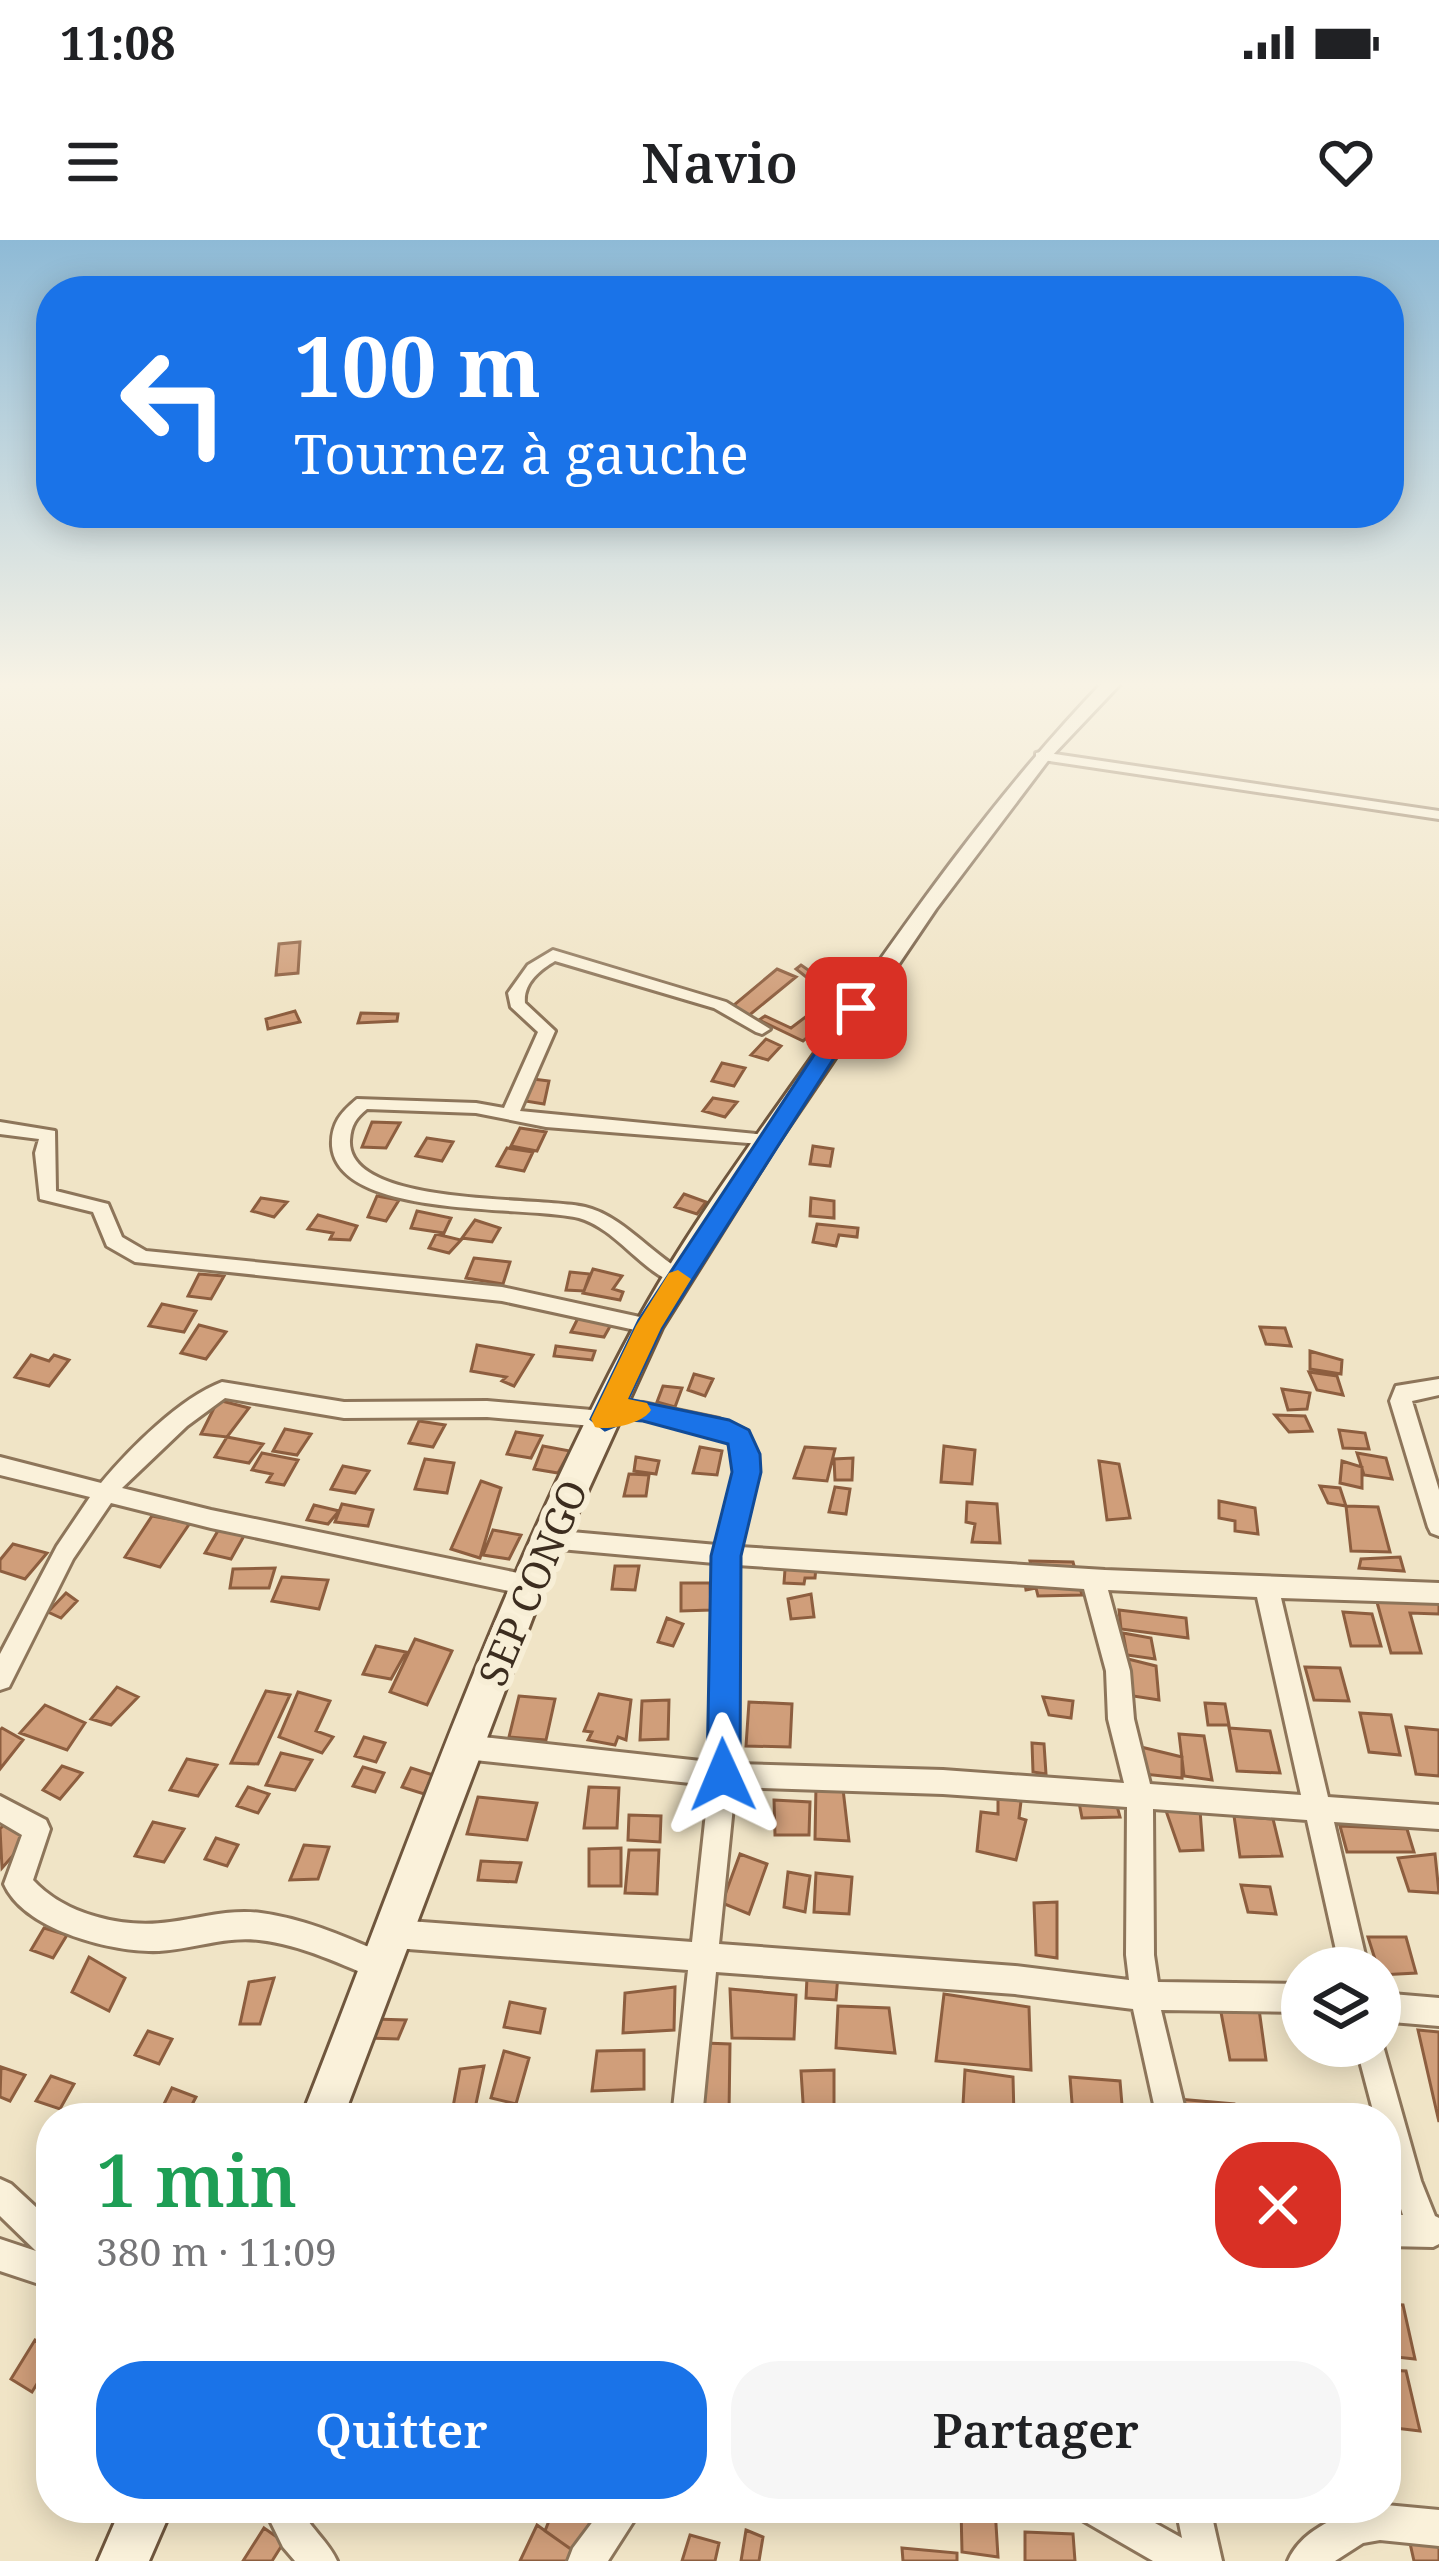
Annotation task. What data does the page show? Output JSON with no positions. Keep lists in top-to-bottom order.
{
  "streets": {
    "street": ["SEP CONGO"]
  },
  "page": {
    "status": "11:08",
    "header": "Navio",
    "turn": ["100 m", "Tournez à gauche"],
    "heading": ["1 min", "380 m · 11:09"],
    "buttons": ["Quitter", "Partager"]
  }
}
